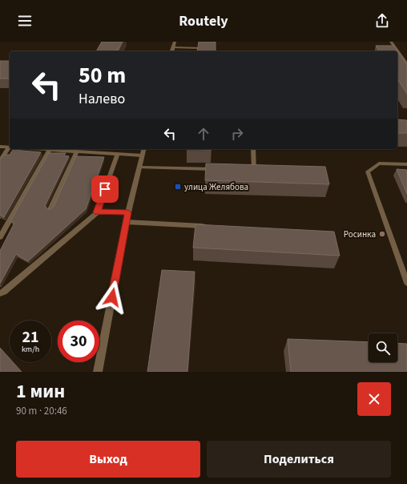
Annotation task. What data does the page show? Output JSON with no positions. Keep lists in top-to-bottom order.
{
  "places": {
    "transit": ["улица Желябова"],
    "other": ["Росинка"]
  },
  "page": {
    "header": "Routely",
    "turn": ["50 m", "Налево"],
    "speed": "21 km/h",
    "limit": "30",
    "heading": ["1 мин", "90 m · 20:46"],
    "buttons": ["Выход", "Поделиться"]
  }
}
